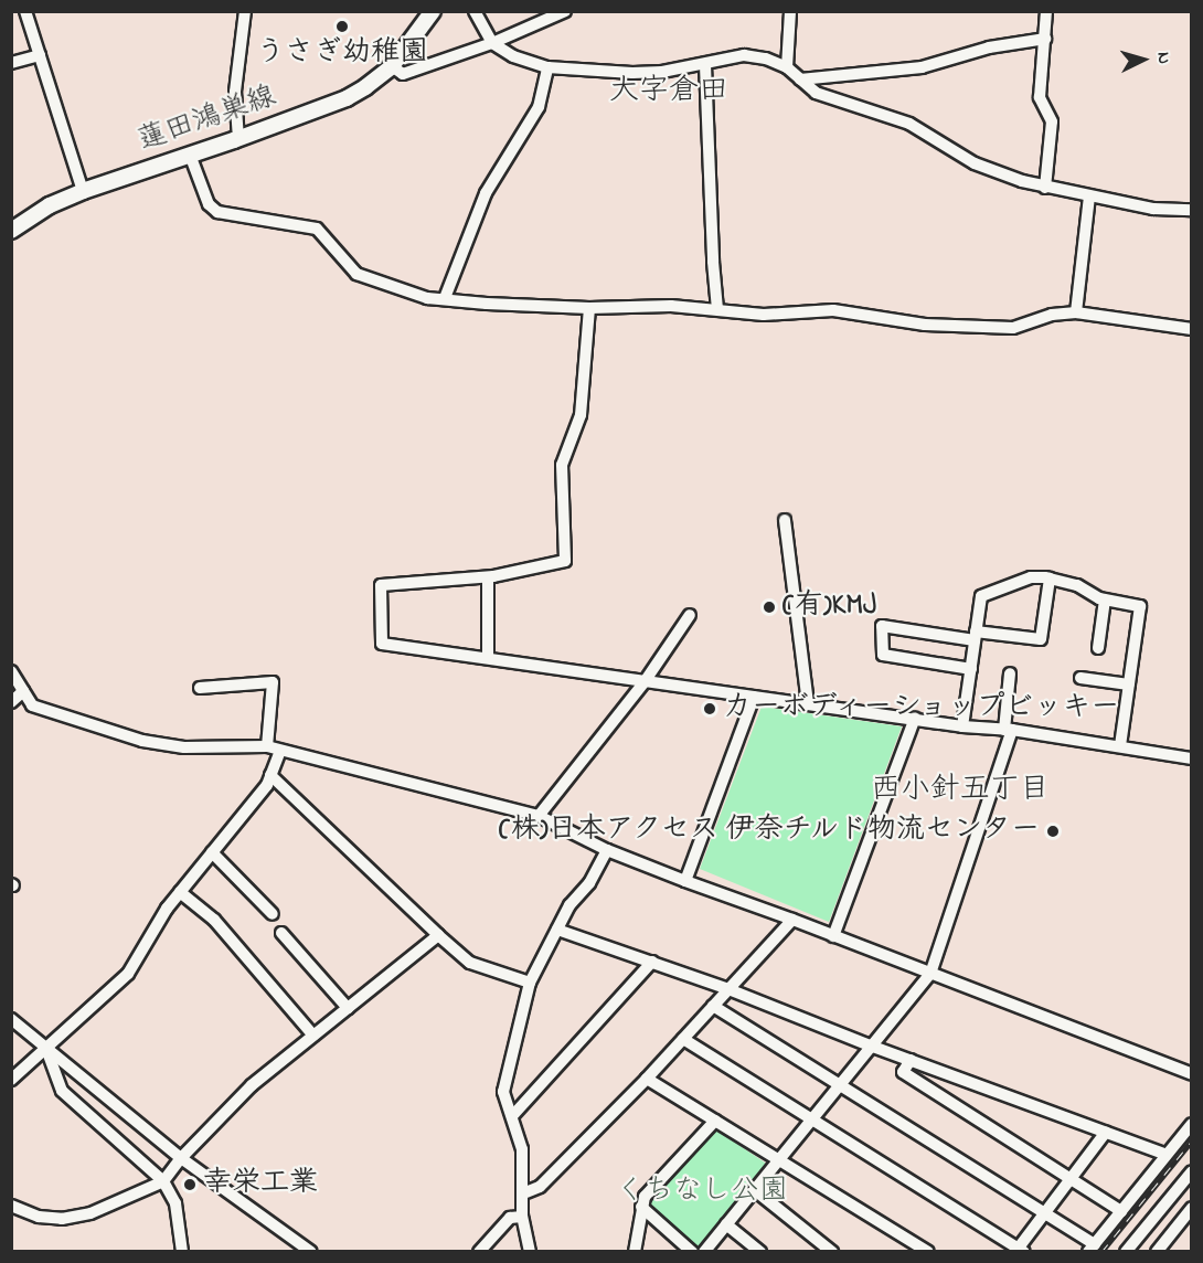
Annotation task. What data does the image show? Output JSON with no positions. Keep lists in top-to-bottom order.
{
  "streets": {
    "main road": ["蓮田鴻巣線"]
  },
  "districts": ["大字倉田", "西小針五丁目"],
  "parks": ["くちなし公園"],
  "places": [
    "うさぎ幼稚園",
    "(有)KMJ",
    "カーボディーショップビッキー",
    "(株)日本アクセス 伊奈チルド物流センター",
    "幸栄工業"
  ],
  "north": "right"
}
